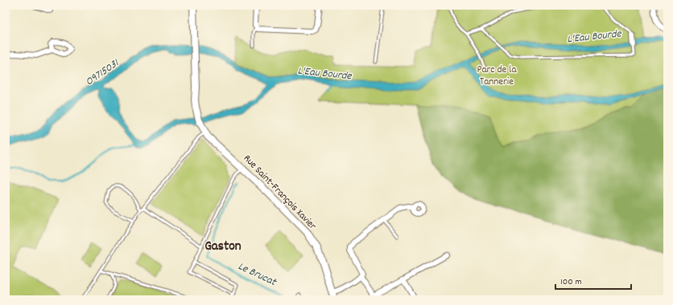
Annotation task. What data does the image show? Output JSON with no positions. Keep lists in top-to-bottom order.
{
  "streets": {
    "street": ["Rue Saint-François Xavier"]
  },
  "districts": ["Gaston"],
  "water": ["L'Eau Bourde", "O9715031", "Le Brucat"],
  "parks": ["Parc de la Tannerie"],
  "scale_bar": "100 m"
}
